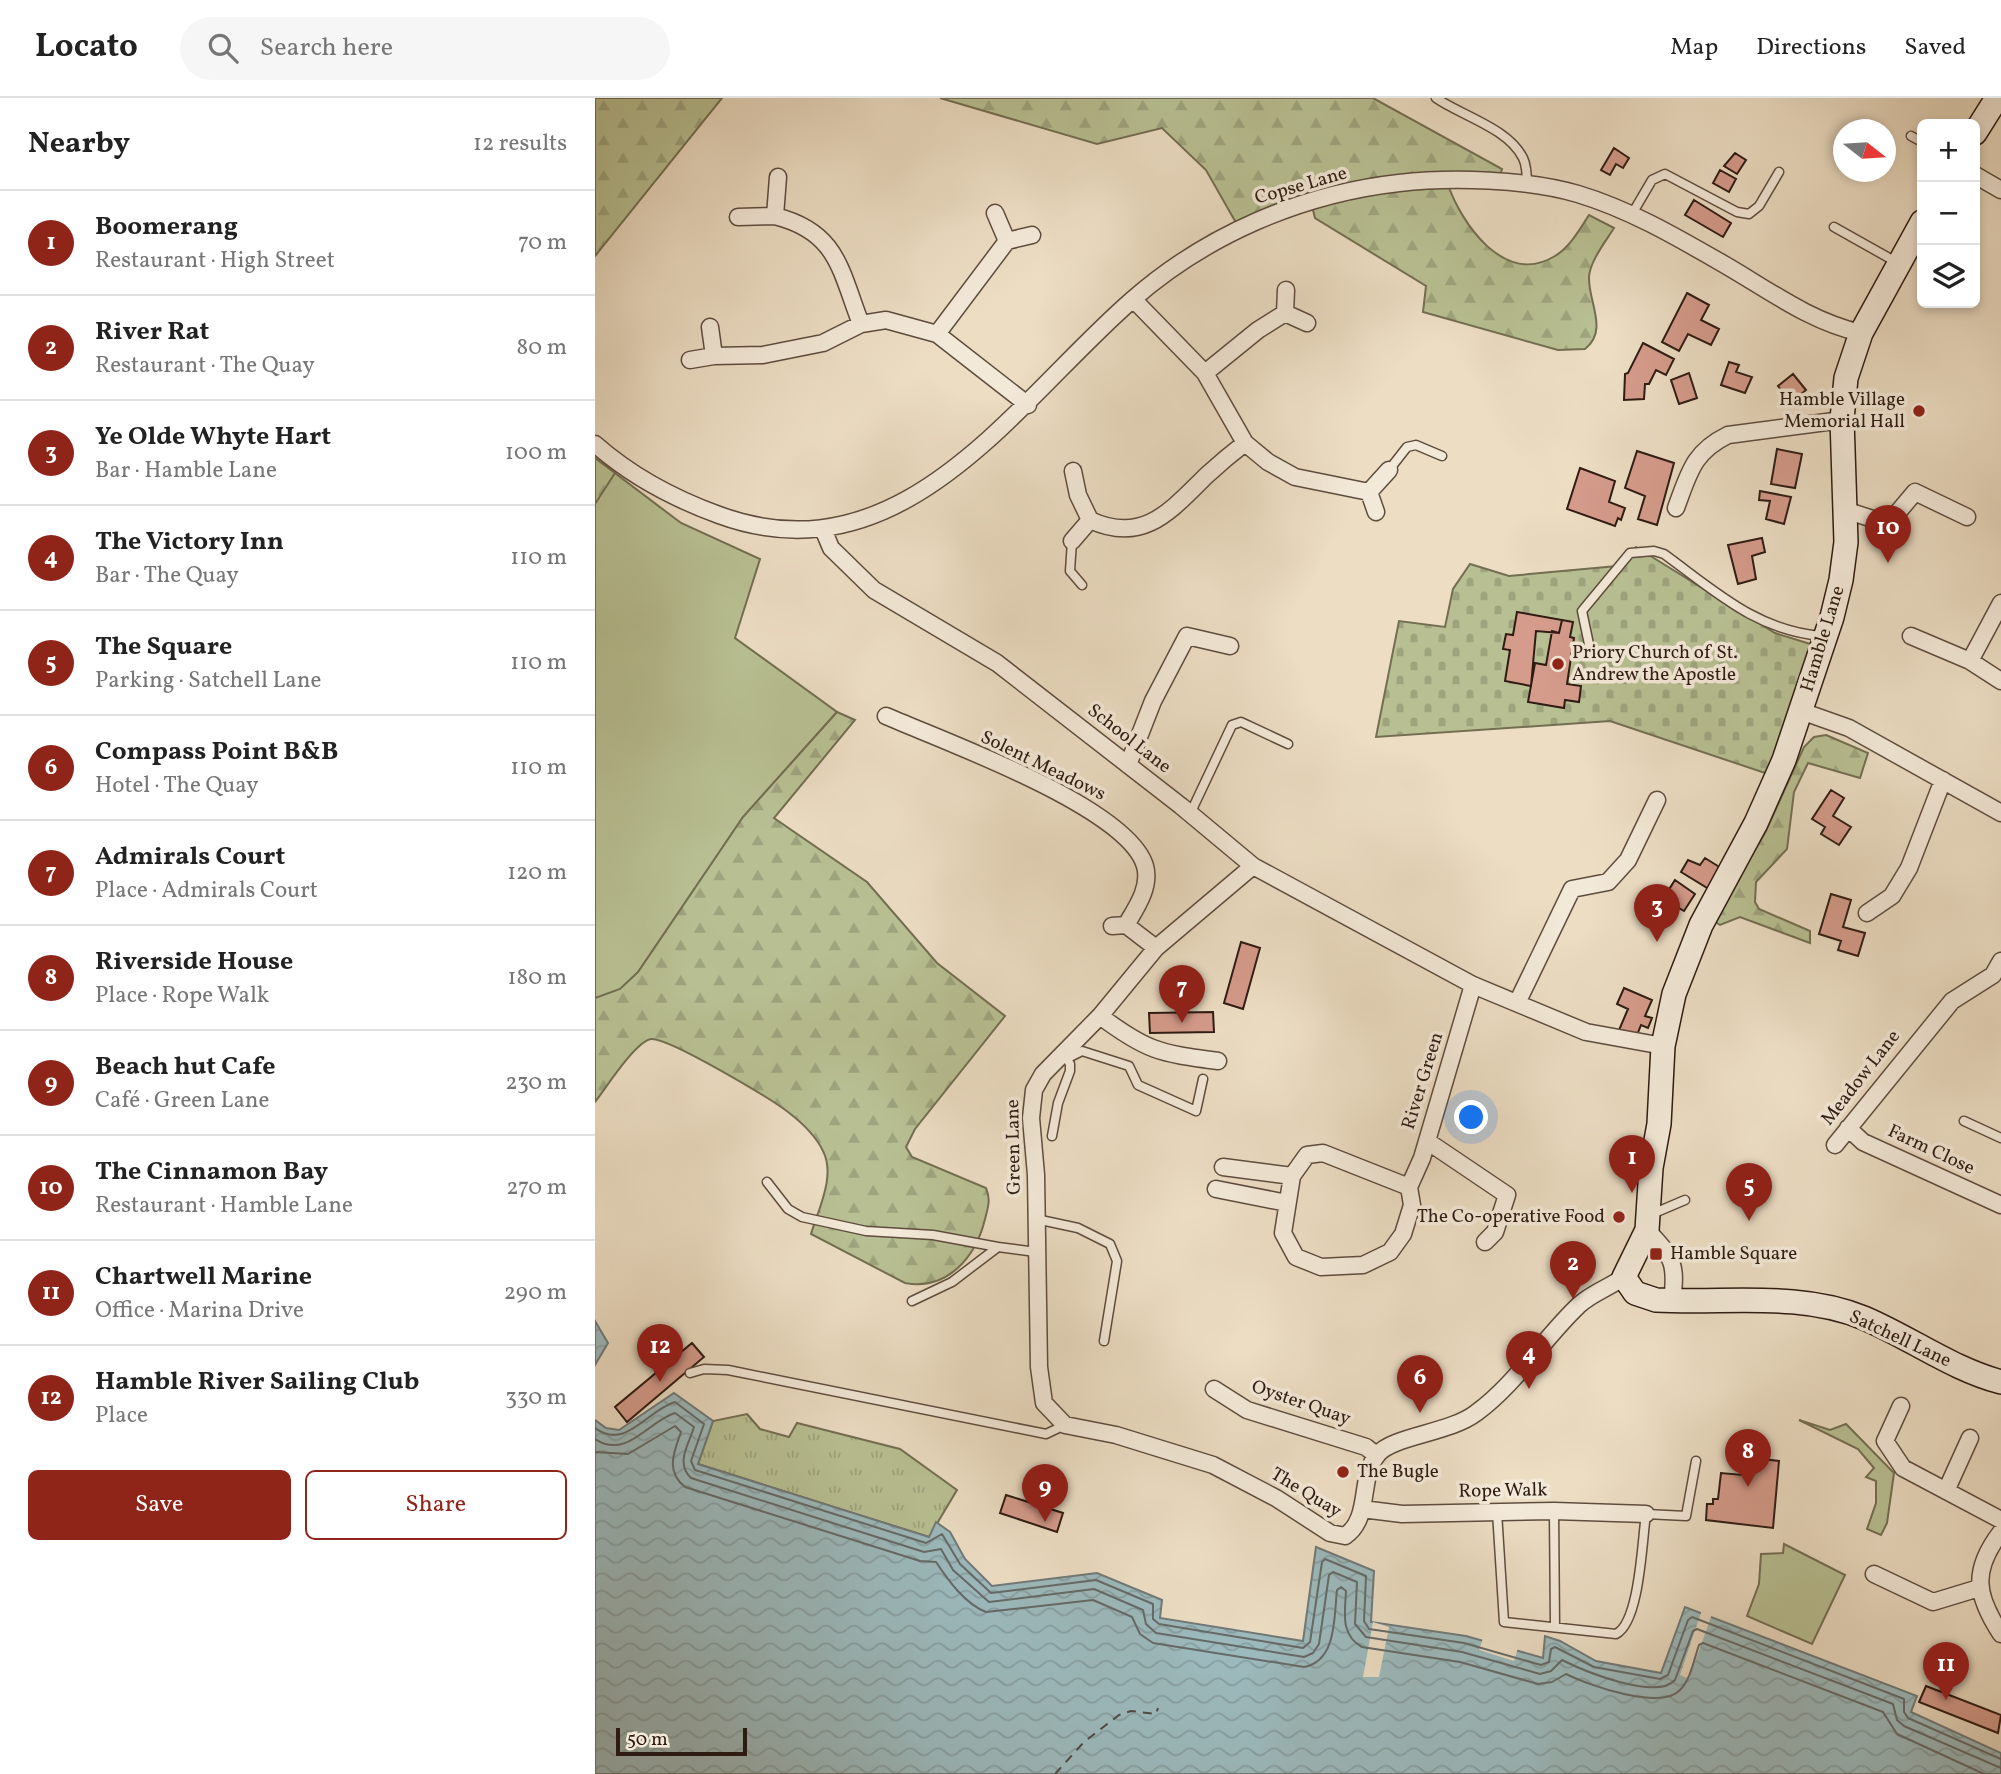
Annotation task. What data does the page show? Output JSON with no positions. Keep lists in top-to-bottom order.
{
  "streets": {
    "main road": ["Hamble Lane", "Satchell Lane"],
    "street": [
      "Copse Lane",
      "School Lane",
      "Solent Meadows",
      "Meadow Lane",
      "River Green",
      "Green Lane",
      "Farm Close",
      "Oyster Quay",
      "Rope Walk",
      "The Quay"
    ]
  },
  "crossings": [
    ["Copse Lane", "Hamble Lane"],
    ["Copse Lane", "School Lane"],
    ["Hamble Lane", "School Lane"],
    ["School Lane", "River Green"],
    ["School Lane", "Green Lane"],
    ["Solent Meadows", "Green Lane"],
    ["Meadow Lane", "Farm Close"],
    ["Green Lane", "The Quay"],
    ["Oyster Quay", "The Quay"],
    ["Rope Walk", "The Quay"]
  ],
  "places": {
    "other": [
      "Hamble Village Memorial Hall",
      "Priory Church of St. Andrew the Apostle",
      "The Co-operative Food",
      "The Bugle"
    ],
    "transit": ["Hamble Square"]
  },
  "scale_bar": "50 m",
  "north": "right",
  "page": {
    "header": "Locato",
    "search": "Search here",
    "nav": ["Map", "Directions", "Saved"],
    "heading": ["Nearby", "12 results"],
    "map_buttons": ["+", "−"],
    "list": [
      {
        "mark": "1",
        "name": "Boomerang",
        "note": "Restaurant · High Street",
        "value": "70 m"
      },
      {
        "mark": "2",
        "name": "River Rat",
        "note": "Restaurant · The Quay",
        "value": "80 m"
      },
      {
        "mark": "3",
        "name": "Ye Olde Whyte Hart",
        "note": "Bar · Hamble Lane",
        "value": "100 m"
      },
      {
        "mark": "4",
        "name": "The Victory Inn",
        "note": "Bar · The Quay",
        "value": "110 m"
      },
      {
        "mark": "5",
        "name": "The Square",
        "note": "Parking · Satchell Lane",
        "value": "110 m"
      },
      {
        "mark": "6",
        "name": "Compass Point B&B",
        "note": "Hotel · The Quay",
        "value": "110 m"
      },
      {
        "mark": "7",
        "name": "Admirals Court",
        "note": "Place · Admirals Court",
        "value": "120 m"
      },
      {
        "mark": "8",
        "name": "Riverside House",
        "note": "Place · Rope Walk",
        "value": "180 m"
      },
      {
        "mark": "9",
        "name": "Beach hut Cafe",
        "note": "Café · Green Lane",
        "value": "230 m"
      },
      {
        "mark": "10",
        "name": "The Cinnamon Bay",
        "note": "Restaurant · Hamble Lane",
        "value": "270 m"
      },
      {
        "mark": "11",
        "name": "Chartwell Marine",
        "note": "Office · Marina Drive",
        "value": "290 m"
      },
      {
        "mark": "12",
        "name": "Hamble River Sailing Club",
        "note": "Place",
        "value": "330 m"
      }
    ],
    "pins": [
      "10",
      "3",
      "7",
      "1",
      "5",
      "2",
      "12",
      "4",
      "6",
      "8",
      "9",
      "11"
    ],
    "buttons": ["Save", "Share"],
    "scale": "50 m"
  }
}
